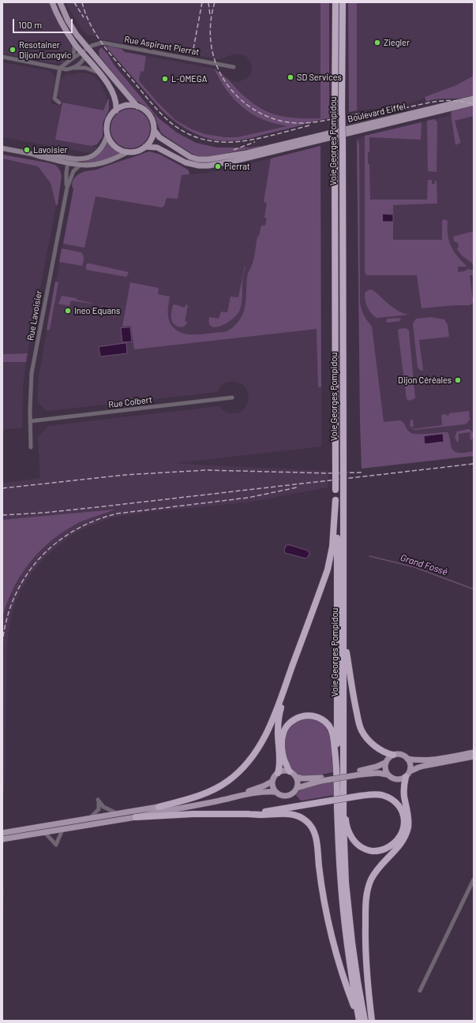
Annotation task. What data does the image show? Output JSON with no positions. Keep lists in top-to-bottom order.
{
  "streets": {
    "highway": ["Voie Georges Pompidou"],
    "main road": ["Boulevard Eiffel"],
    "street": ["Rue Aspirant Pierrat", "Rue Lavoisier", "Rue Colbert"]
  },
  "crossings": [
    ["Rue Lavoisier", "Rue Colbert"]
  ],
  "water": ["Grand Fossé"],
  "places": [
    "Ziegler",
    "Resotainer Dijon/Longvic",
    "SD Services",
    "L-OMEGA",
    "Lavoisier",
    "Pierrat",
    "Ineo Equans",
    "Dijon Céréales"
  ],
  "scale_bar": "100 m"
}
